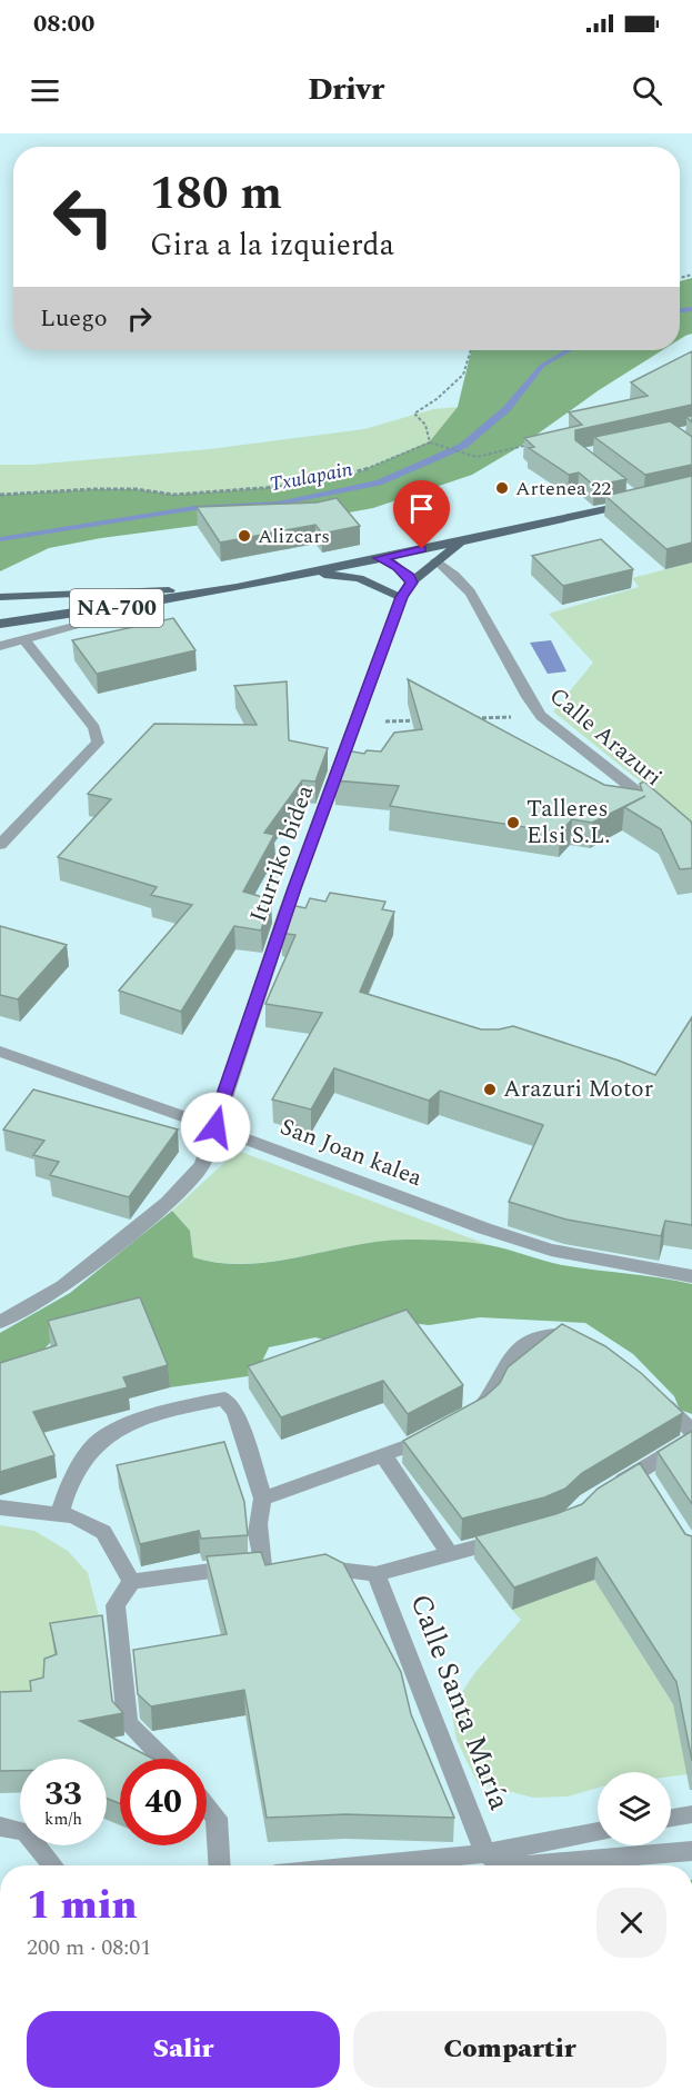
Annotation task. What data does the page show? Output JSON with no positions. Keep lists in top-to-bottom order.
{
  "streets": {
    "main road": ["NA-700"],
    "street": [
      "Calle Arazuri",
      "Iturriko bidea",
      "San Joan kalea",
      "Calle Santa María"
    ]
  },
  "crossings": [
    ["Iturriko bidea", "San Joan kalea"]
  ],
  "water": ["Txulapain"],
  "places": [
    "Artenea 22",
    "Alizcars",
    "Talleres Elsi S.L.",
    "Arazuri Motor"
  ],
  "page": {
    "status": "08:00",
    "header": "Drivr",
    "turn": ["180 m", "Gira a la izquierda"],
    "then": "Luego",
    "speed": "33 km/h",
    "limit": "40",
    "heading": ["1 min", "200 m · 08:01"],
    "buttons": ["Salir", "Compartir"]
  }
}
